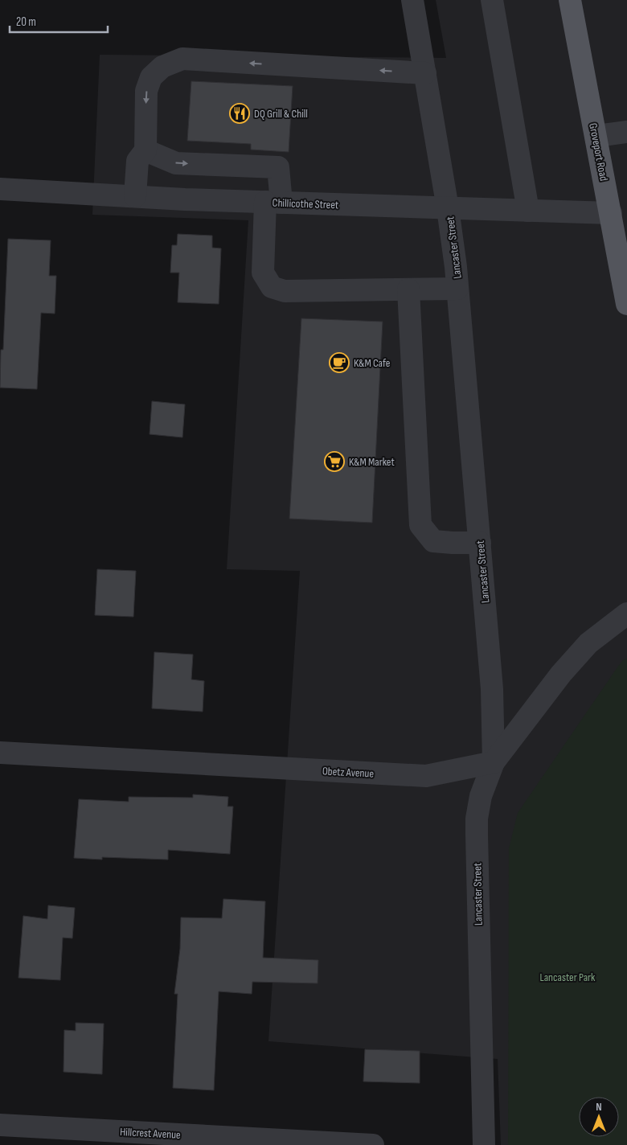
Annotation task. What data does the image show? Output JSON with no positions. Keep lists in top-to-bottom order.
{
  "streets": {
    "main road": ["Groveport Road"],
    "street": [
      "Chillicothe Street",
      "Lancaster Street",
      "Obetz Avenue",
      "Hillcrest Avenue"
    ]
  },
  "crossings": [
    ["Groveport Road", "Chillicothe Street"],
    ["Chillicothe Street", "Lancaster Street"],
    ["Lancaster Street", "Obetz Avenue"]
  ],
  "parks": ["Lancaster Park"],
  "places": {
    "restaurant": ["DQ Grill & Chill"],
    "cafe": ["K&M Cafe"],
    "supermarket": ["K&M Market"]
  },
  "scale_bar": "20 m",
  "north": "top"
}
